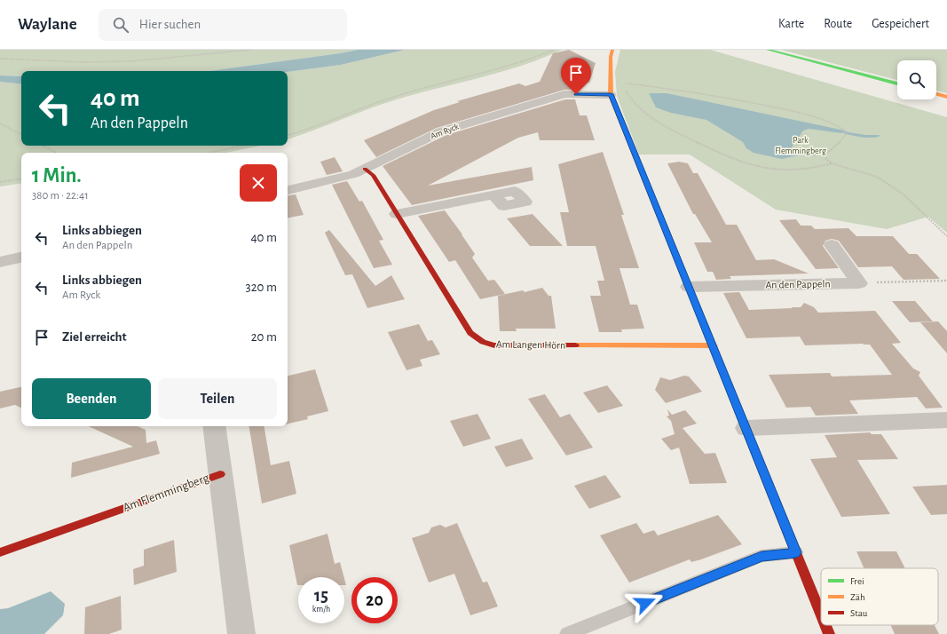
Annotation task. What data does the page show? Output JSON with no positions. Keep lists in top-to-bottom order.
{
  "streets": {
    "main road": ["Am Langen Hörn", "Am Flemmingberg"],
    "street": ["Am Ryck", "An den Pappeln"]
  },
  "crossings": [
    ["Am Ryck", "Am Langen Hörn"]
  ],
  "parks": ["Park Flemmingberg"],
  "legend": ["Frei", "Zäh", "Stau"],
  "page": {
    "header": "Waylane",
    "search": "Hier suchen",
    "nav": ["Karte", "Route", "Gespeichert"],
    "turn": ["40 m", "An den Pappeln"],
    "heading": ["1 Min.", "380 m · 22:41"],
    "list": [
      {
        "name": "Links abbiegen",
        "note": "An den Pappeln",
        "value": "40 m"
      },
      {
        "name": "Links abbiegen",
        "note": "Am Ryck",
        "value": "320 m"
      },
      {
        "name": "Ziel erreicht",
        "value": "20 m"
      }
    ],
    "buttons": ["Beenden", "Teilen"],
    "speed": "15 km/h",
    "limit": "20"
  }
}
